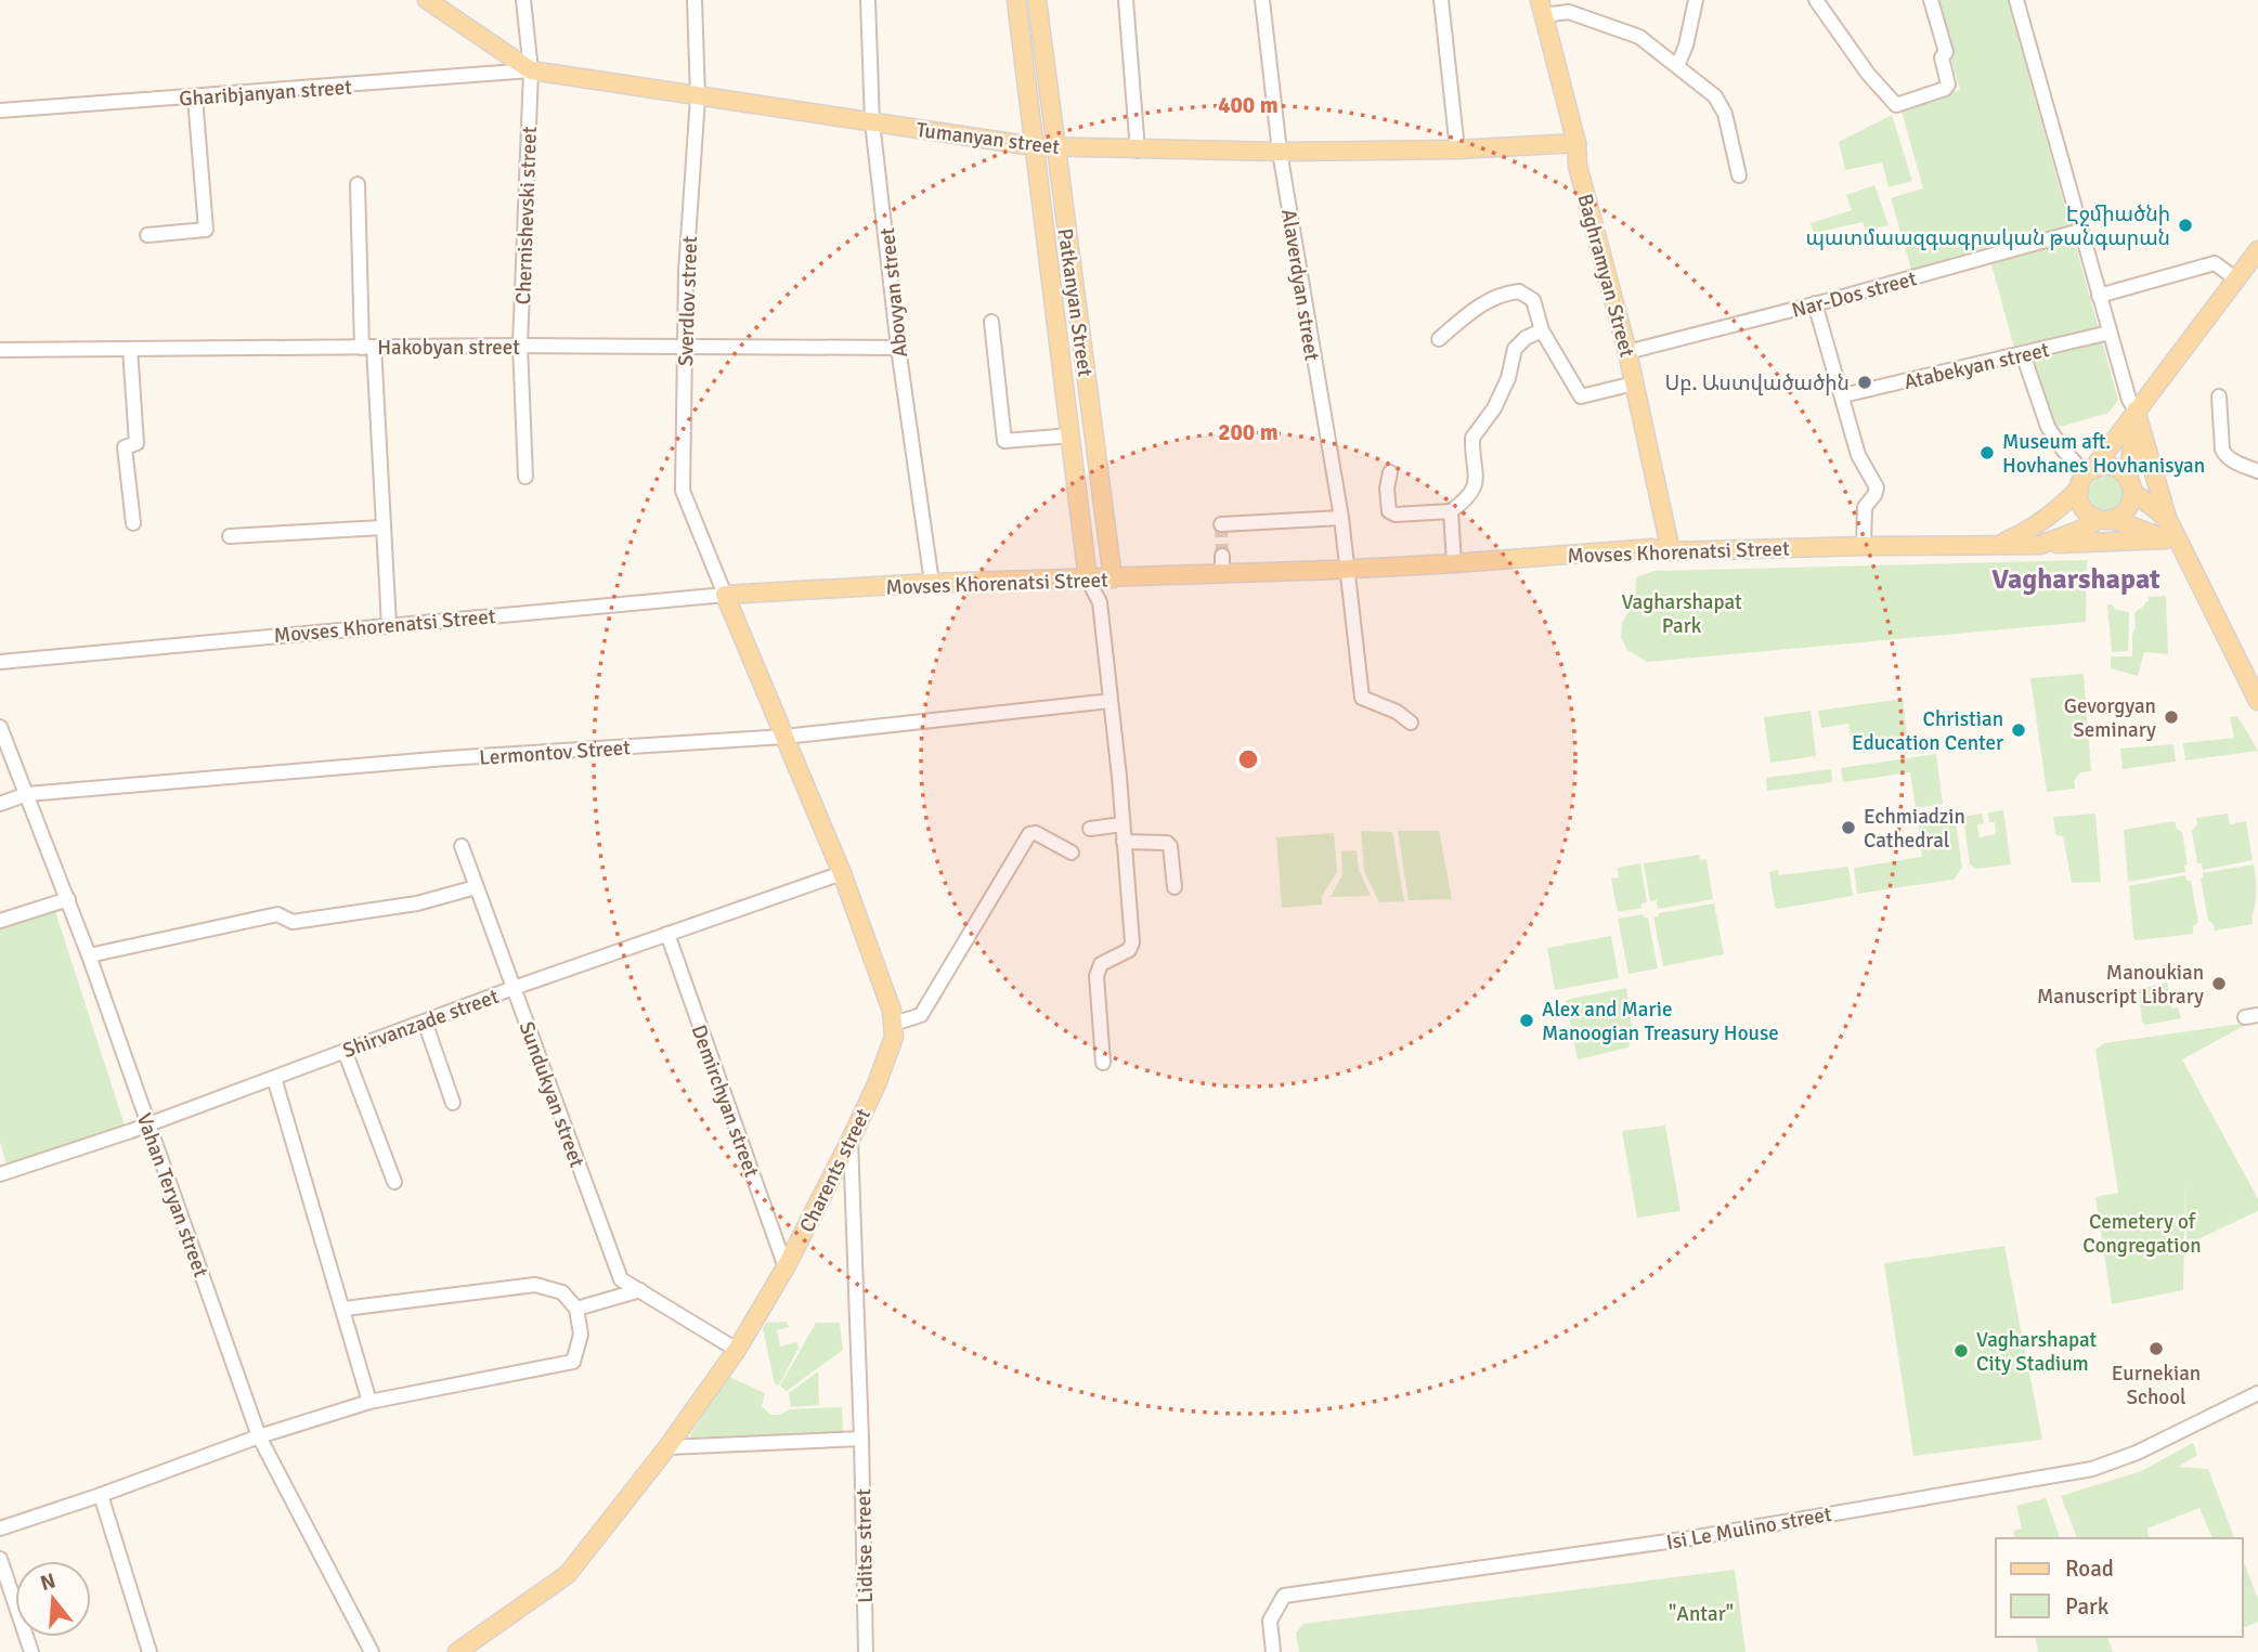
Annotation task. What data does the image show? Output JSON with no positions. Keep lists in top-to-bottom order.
{
  "streets": {
    "main road": [
      "Tumanyan street",
      "Baghramyan Street",
      "Patkanyan Street",
      "Movses Khorenatsi Street",
      "Charents street"
    ],
    "street": [
      "Gharibjanyan street",
      "Chernishevski street",
      "Alaverdyan street",
      "Abovyan street",
      "Nar-Dos street",
      "Sverdlov street",
      "Hakobyan street",
      "Atabekyan street",
      "Lermontov Street",
      "Shirvanzade street",
      "Sundukyan street",
      "Demirchyan street",
      "Vahan Teryan street",
      "Isi Le Mulino street",
      "Liditse street"
    ]
  },
  "crossings": [
    ["Gharibjanyan street", "Tumanyan street"],
    ["Gharibjanyan street", "Chernishevski street"],
    ["Tumanyan street", "Chernishevski street"],
    ["Tumanyan street", "Baghramyan Street"],
    ["Tumanyan street", "Alaverdyan street"],
    ["Tumanyan street", "Abovyan street"],
    ["Tumanyan street", "Sverdlov street"],
    ["Tumanyan street", "Patkanyan Street"],
    ["Chernishevski street", "Hakobyan street"],
    ["Baghramyan Street", "Nar-Dos street"],
    ["Baghramyan Street", "Movses Khorenatsi Street"],
    ["Alaverdyan street", "Movses Khorenatsi Street"],
    ["Abovyan street", "Hakobyan street"],
    ["Abovyan street", "Movses Khorenatsi Street"],
    ["Sverdlov street", "Hakobyan street"],
    ["Sverdlov street", "Movses Khorenatsi Street"],
    ["Patkanyan Street", "Movses Khorenatsi Street"],
    ["Patkanyan Street", "Lermontov Street"],
    ["Lermontov Street", "Vahan Teryan street"],
    ["Shirvanzade street", "Sundukyan street"],
    ["Shirvanzade street", "Demirchyan street"],
    ["Shirvanzade street", "Vahan Teryan street"],
    ["Sundukyan street", "Charents street"],
    ["Demirchyan street", "Charents street"],
    ["Charents street", "Liditse street"]
  ],
  "districts": ["Vagharshapat"],
  "parks": ["Vagharshapat Park", "Cemetery of Congregation", "\"Antar\""],
  "places": [
    "Էջմիածնի պատմաազգագրական թանգարան",
    "Սբ. Աստվածածին",
    "Museum aft. Hovhanes Hovhanisyan",
    "Gevorgyan Seminary",
    "Christian Education Center",
    "Echmiadzin Cathedral",
    "Manoukian Manuscript Library",
    "Alex and Marie Manoogian Treasury House",
    "Eurnekian School",
    "Vagharshapat City Stadium"
  ],
  "legend": ["Road", "Park"],
  "north": "top",
  "rings": ["400 m", "200 m"]
}
